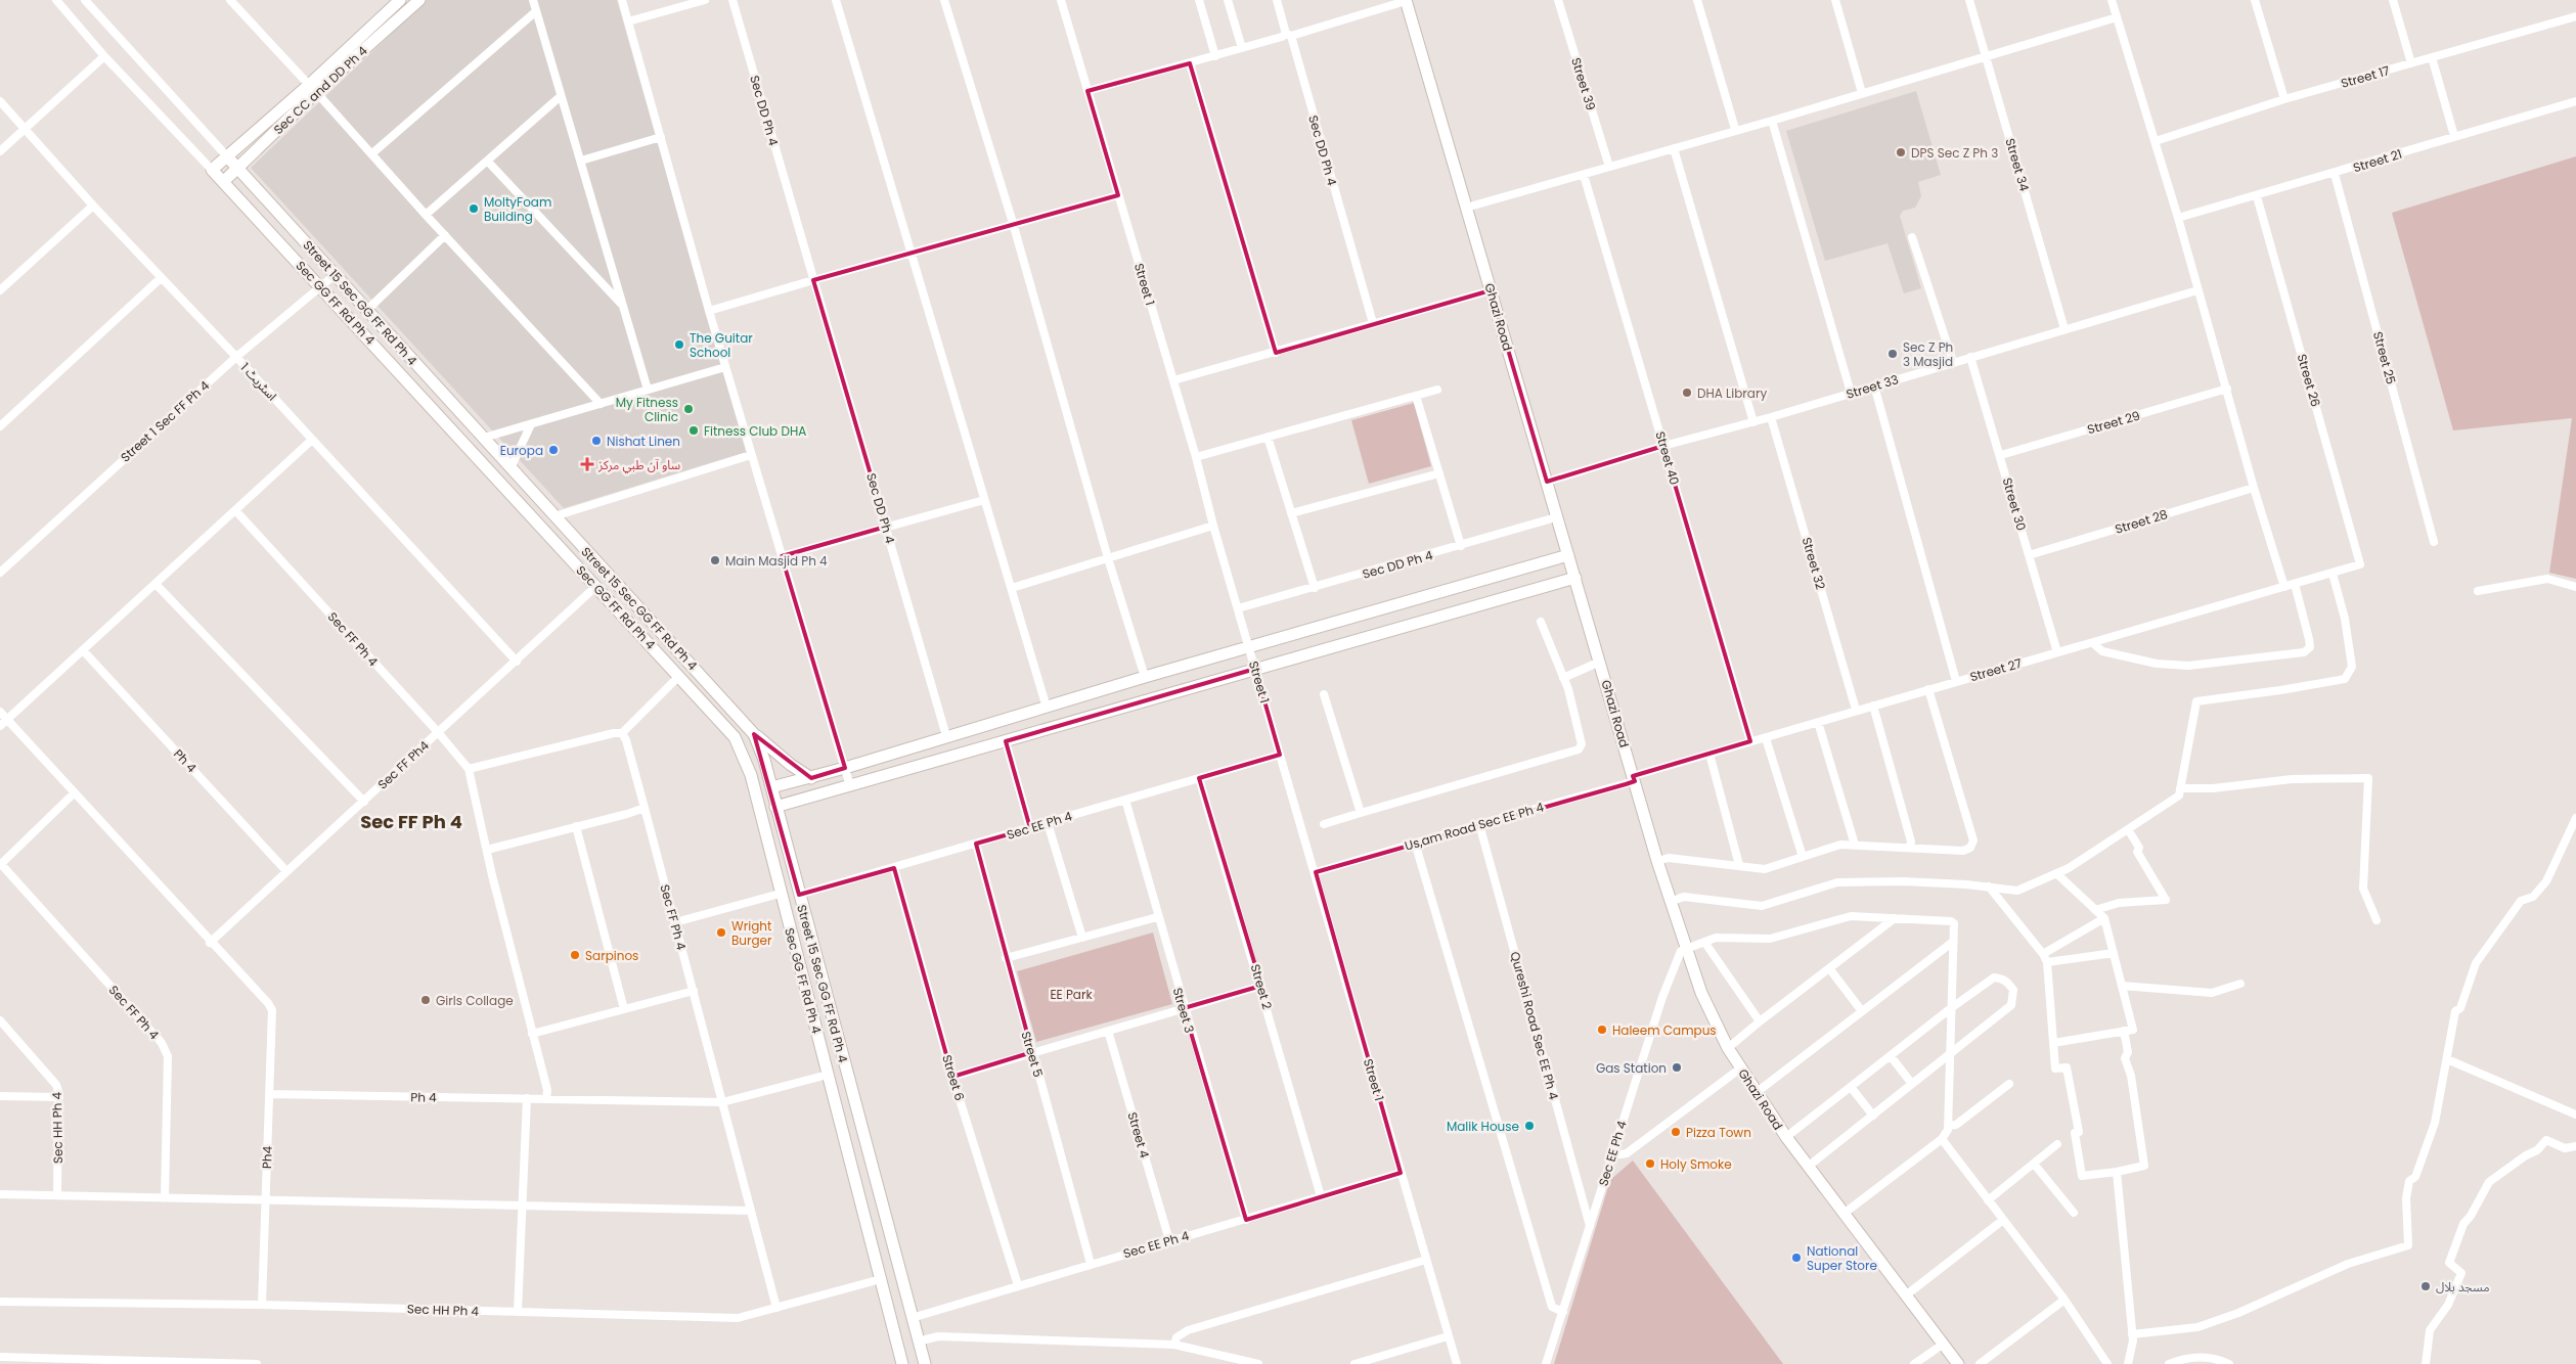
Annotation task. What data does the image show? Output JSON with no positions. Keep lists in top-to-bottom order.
{
  "streets": {
    "main road": [
      "Sec CC and DD Ph 4",
      "Sec GG FF Rd Ph 4",
      "Street 15 Sec GG FF Rd Ph 4",
      "Ghazi Road"
    ],
    "street": [
      "Street 17",
      "Street 39",
      "Sec DD Ph 4",
      "Street 21",
      "Street 34",
      "Street 1",
      "Street 25",
      "Street 26",
      "اسٹریٹ 1",
      "Street 33",
      "Street 1 Sec FF Ph 4",
      "Street 29",
      "Street 40",
      "Street 30",
      "Street 28",
      "Street 32",
      "Sec FF Ph 4",
      "Street 27",
      "Ph 4",
      "Sec FF Ph4",
      "Sec EE Ph 4",
      "Us,am Road Sec EE Ph 4",
      "Street 2",
      "Street 3",
      "Qureshi Road Sec EE Ph 4",
      "Street 5",
      "Street 6",
      "Sec HH Ph 4",
      "Street 4",
      "Ph4"
    ]
  },
  "crossings": [
    ["Sec CC and DD Ph 4", "Sec GG FF Rd Ph 4"],
    ["Sec CC and DD Ph 4", "Street 15 Sec GG FF Rd Ph 4"],
    ["Sec DD Ph 4", "Street 1"],
    ["Sec DD Ph 4", "Ghazi Road"],
    ["Street 21", "Street 25"],
    ["Street 21", "Street 26"],
    ["Street 34", "Street 33"],
    ["Street 1", "Sec EE Ph 4"],
    ["Street 1", "Us,am Road Sec EE Ph 4"],
    ["Sec GG FF Rd Ph 4", "Street 1 Sec FF Ph 4"],
    ["Sec GG FF Rd Ph 4", "Sec FF Ph4"],
    ["Sec GG FF Rd Ph 4", "Sec HH Ph 4"],
    ["Street 15 Sec GG FF Rd Ph 4", "Street 1 Sec FF Ph 4"],
    ["Street 15 Sec GG FF Rd Ph 4", "Sec EE Ph 4"],
    ["Ghazi Road", "Street 33"],
    ["Ghazi Road", "Street 27"],
    ["Ghazi Road", "Sec EE Ph 4"],
    ["Ghazi Road", "Us,am Road Sec EE Ph 4"],
    ["Street 26", "Street 27"],
    ["اسٹریٹ 1", "Street 1 Sec FF Ph 4"],
    ["اسٹریٹ 1", "Sec FF Ph4"],
    ["Street 33", "Street 40"],
    ["Street 33", "Street 30"],
    ["Street 33", "Street 32"],
    ["Street 29", "Street 30"],
    ["Street 40", "Street 27"],
    ["Street 30", "Street 28"],
    ["Street 30", "Street 27"],
    ["Street 32", "Street 27"],
    ["Sec FF Ph 4", "Ph 4"],
    ["Sec FF Ph 4", "Sec FF Ph4"],
    ["Sec FF Ph 4", "Sec HH Ph 4"],
    ["Street 27", "Us,am Road Sec EE Ph 4"],
    ["Ph 4", "Sec FF Ph4"],
    ["Ph 4", "Ph4"],
    ["Sec FF Ph4", "Ph4"],
    ["Sec EE Ph 4", "Street 2"],
    ["Sec EE Ph 4", "Street 3"],
    ["Sec EE Ph 4", "Qureshi Road Sec EE Ph 4"],
    ["Sec EE Ph 4", "Street 5"],
    ["Sec EE Ph 4", "Street 6"],
    ["Sec EE Ph 4", "Street 4"],
    ["Us,am Road Sec EE Ph 4", "Qureshi Road Sec EE Ph 4"],
    ["Sec HH Ph 4", "Ph4"]
  ],
  "districts": ["Sec FF Ph 4"],
  "parks": ["EE Park"],
  "places": {
    "other": [
      "DPS Sec Z Ph 3",
      "MoltyFoam Building",
      "The Guitar School",
      "Sec Z Ph 3 Masjid",
      "DHA Library",
      "My Fitness Clinic",
      "Fitness Club DHA",
      "Nishat Linen",
      "Europa",
      "Main Masjid Ph 4",
      "Wright Burger",
      "Sarpinos",
      "Girls Collage",
      "Haleem Campus",
      "Gas Station",
      "Malik House",
      "Pizza Town",
      "Holy Smoke",
      "National Super Store",
      "مسجد بلال"
    ],
    "health": ["ساو آن طبي مرکز"]
  }
}
